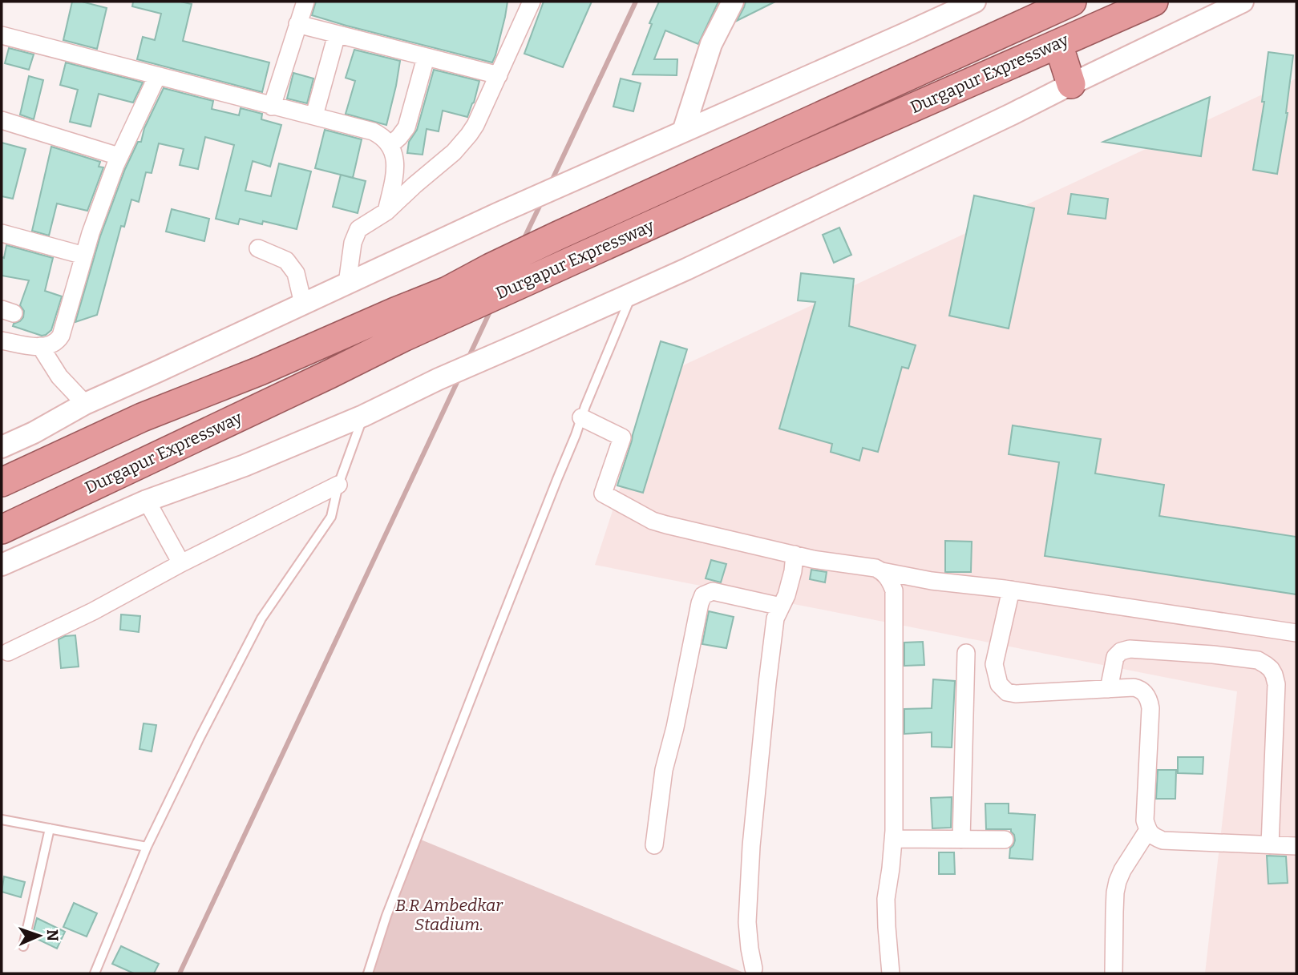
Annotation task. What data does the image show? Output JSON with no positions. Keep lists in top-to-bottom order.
{
  "streets": {
    "highway": ["Durgapur Expressway"]
  },
  "parks": ["B.R Ambedkar Stadium."],
  "north": "right"
}
